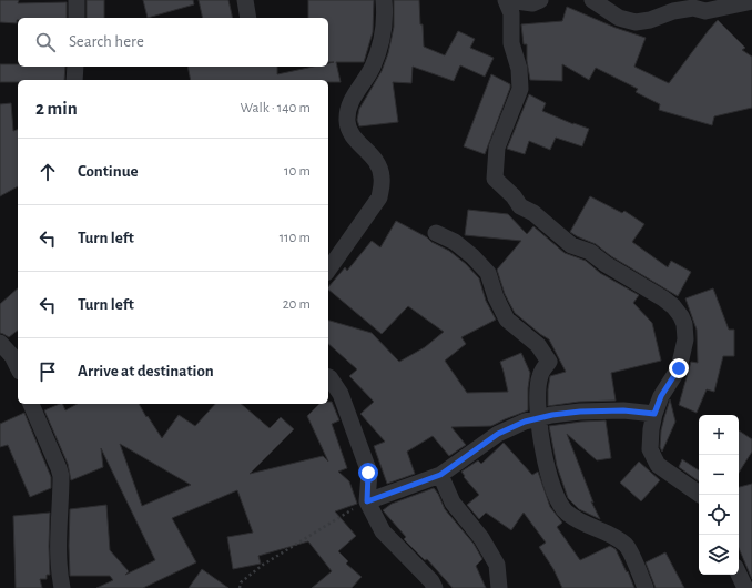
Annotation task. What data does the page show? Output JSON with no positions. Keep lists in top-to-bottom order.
{
  "page": {
    "search": "Search here",
    "heading": ["2 min", "Walk · 140 m"],
    "list": [
      ["Continue", "10 m"],
      ["Turn left", "110 m"],
      ["Turn left", "20 m"],
      "Arrive at destination"
    ],
    "map_buttons": ["+", "−"]
  }
}
